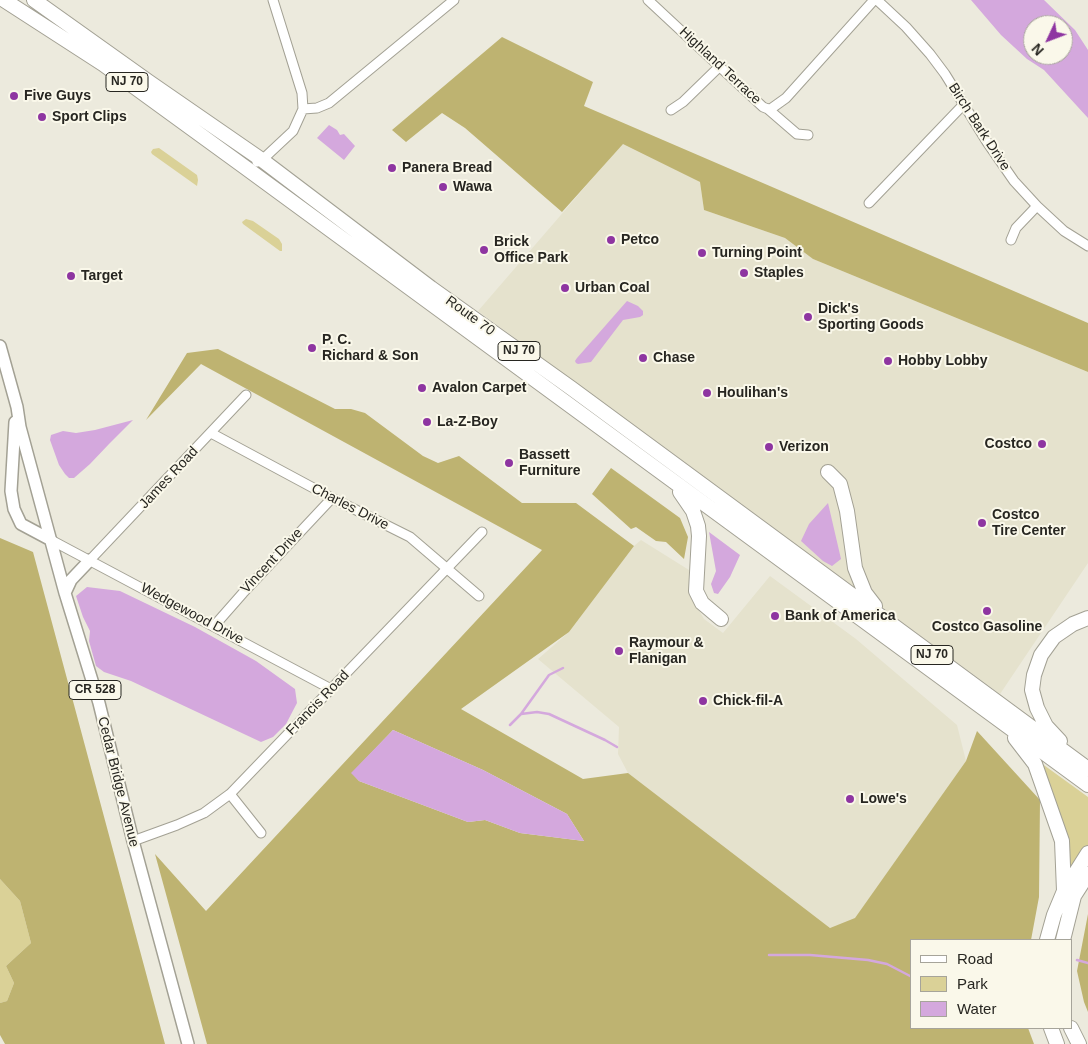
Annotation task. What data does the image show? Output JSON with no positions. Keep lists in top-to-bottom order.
{
  "streets": {
    "highway": ["NJ 70", "Route 70"],
    "main road": ["CR 528", "Cedar Bridge Avenue"],
    "street": [
      "Highland Terrace",
      "Birch Bark Drive",
      "James Road",
      "Charles Drive",
      "Vincent Drive",
      "Wedgewood Drive",
      "Francis Road"
    ]
  },
  "crossings": [
    ["Highland Terrace", "Birch Bark Drive"],
    ["NJ 70", "Route 70"],
    ["James Road", "Charles Drive"],
    ["James Road", "Wedgewood Drive"],
    ["Charles Drive", "Vincent Drive"],
    ["Charles Drive", "Francis Road"],
    ["Vincent Drive", "Wedgewood Drive"],
    ["Wedgewood Drive", "Francis Road"],
    ["Wedgewood Drive", "Cedar Bridge Avenue"],
    ["Francis Road", "Cedar Bridge Avenue"]
  ],
  "places": [
    "Five Guys",
    "Sport Clips",
    "Panera Bread",
    "Wawa",
    "Petco",
    "Brick Office Park",
    "Turning Point",
    "Staples",
    "Target",
    "Urban Coal",
    "Dick's Sporting Goods",
    "P. C. Richard & Son",
    "Chase",
    "Hobby Lobby",
    "Avalon Carpet",
    "Houlihan's",
    "La-Z-Boy",
    "Costco",
    "Verizon",
    "Bassett Furniture",
    "Costco Tire Center",
    "Costco Gasoline",
    "Bank of America",
    "Raymour & Flanigan",
    "Chick-fil-A",
    "Lowe's"
  ],
  "legend": ["Road", "Park", "Water"],
  "north": "bottom left"
}
